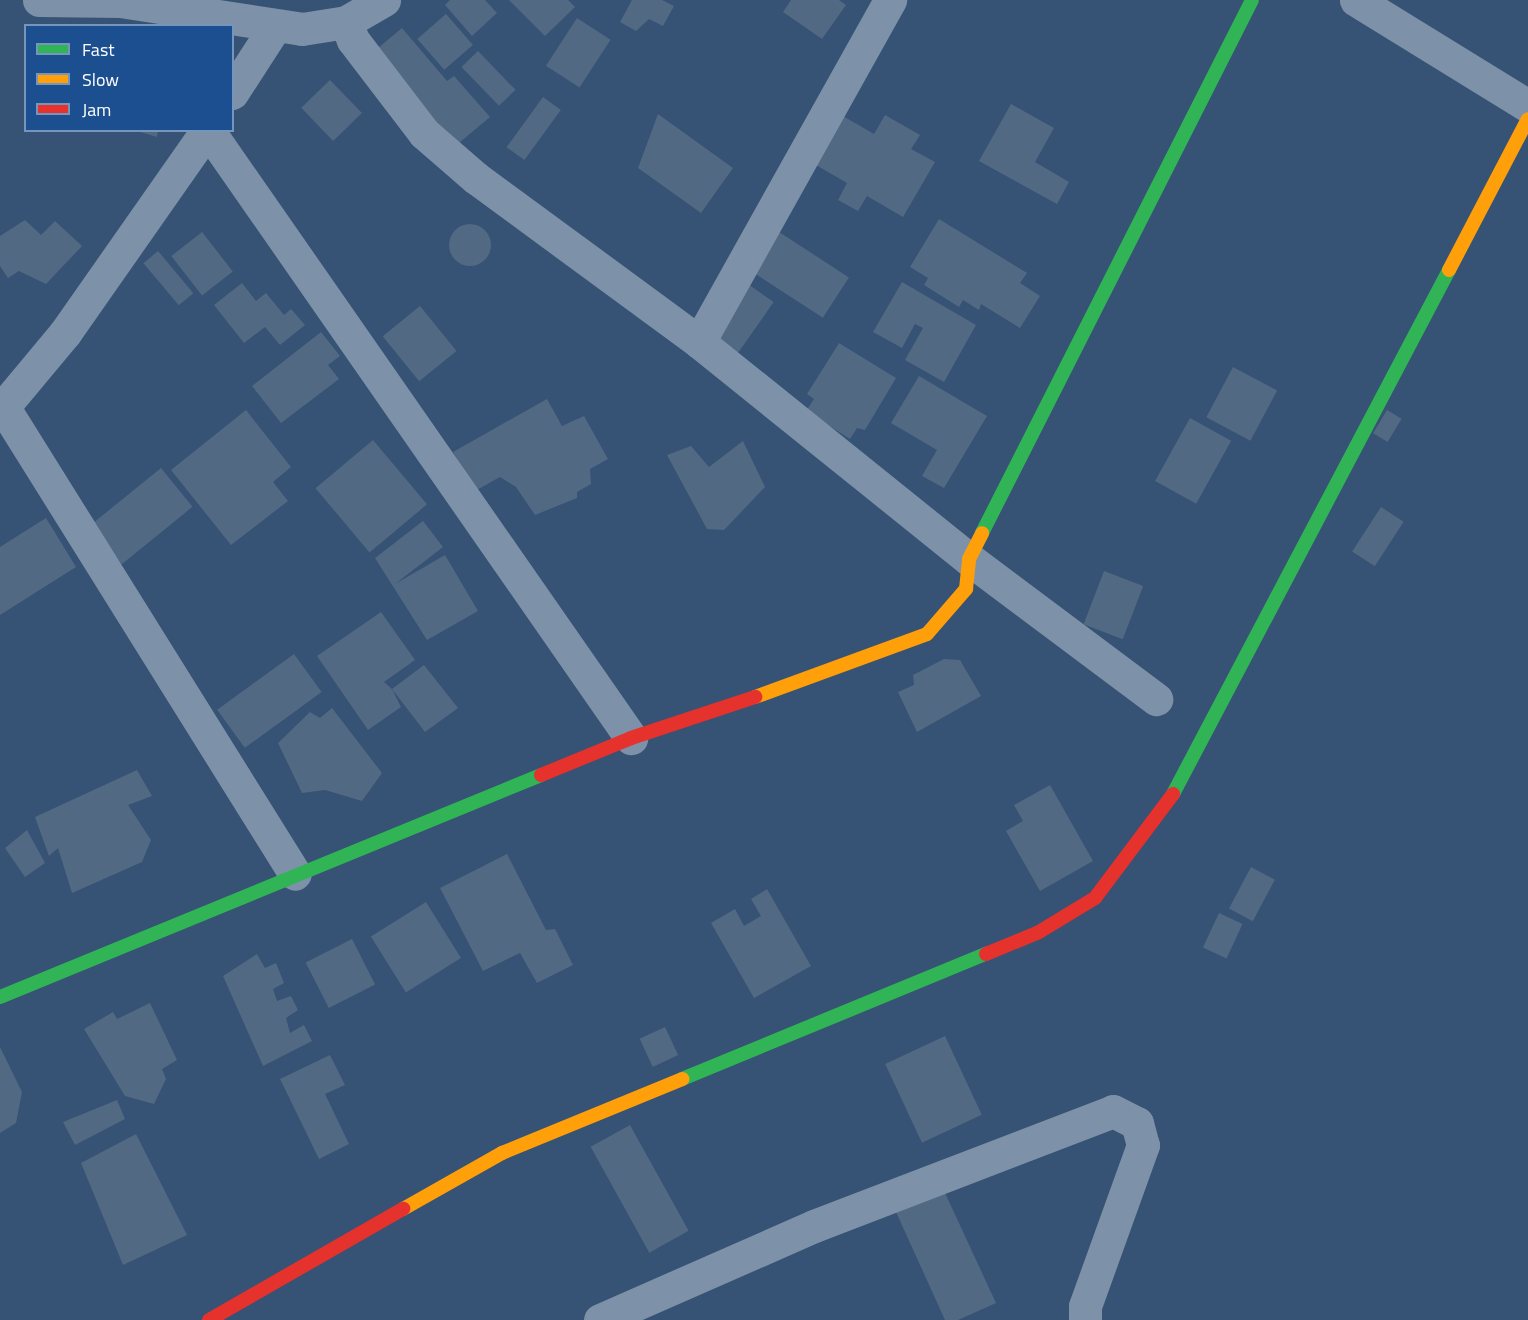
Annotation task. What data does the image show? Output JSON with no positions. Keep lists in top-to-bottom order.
{
  "legend": ["Fast", "Slow", "Jam"]
}
